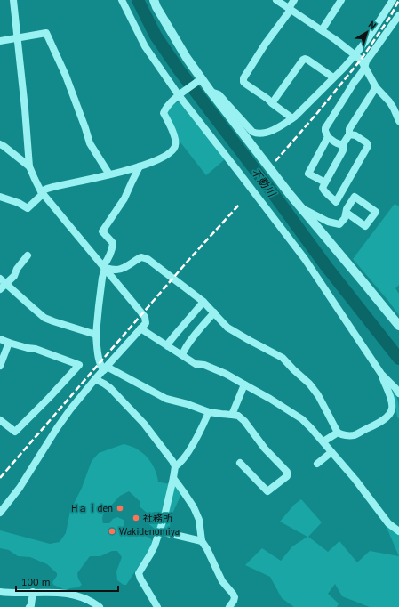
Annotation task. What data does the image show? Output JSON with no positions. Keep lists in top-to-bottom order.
{
  "water": ["不動川"],
  "places": ["Hａｉden", "社務所", "Wakidenomiya"],
  "scale_bar": "100 m",
  "north": "top right"
}
